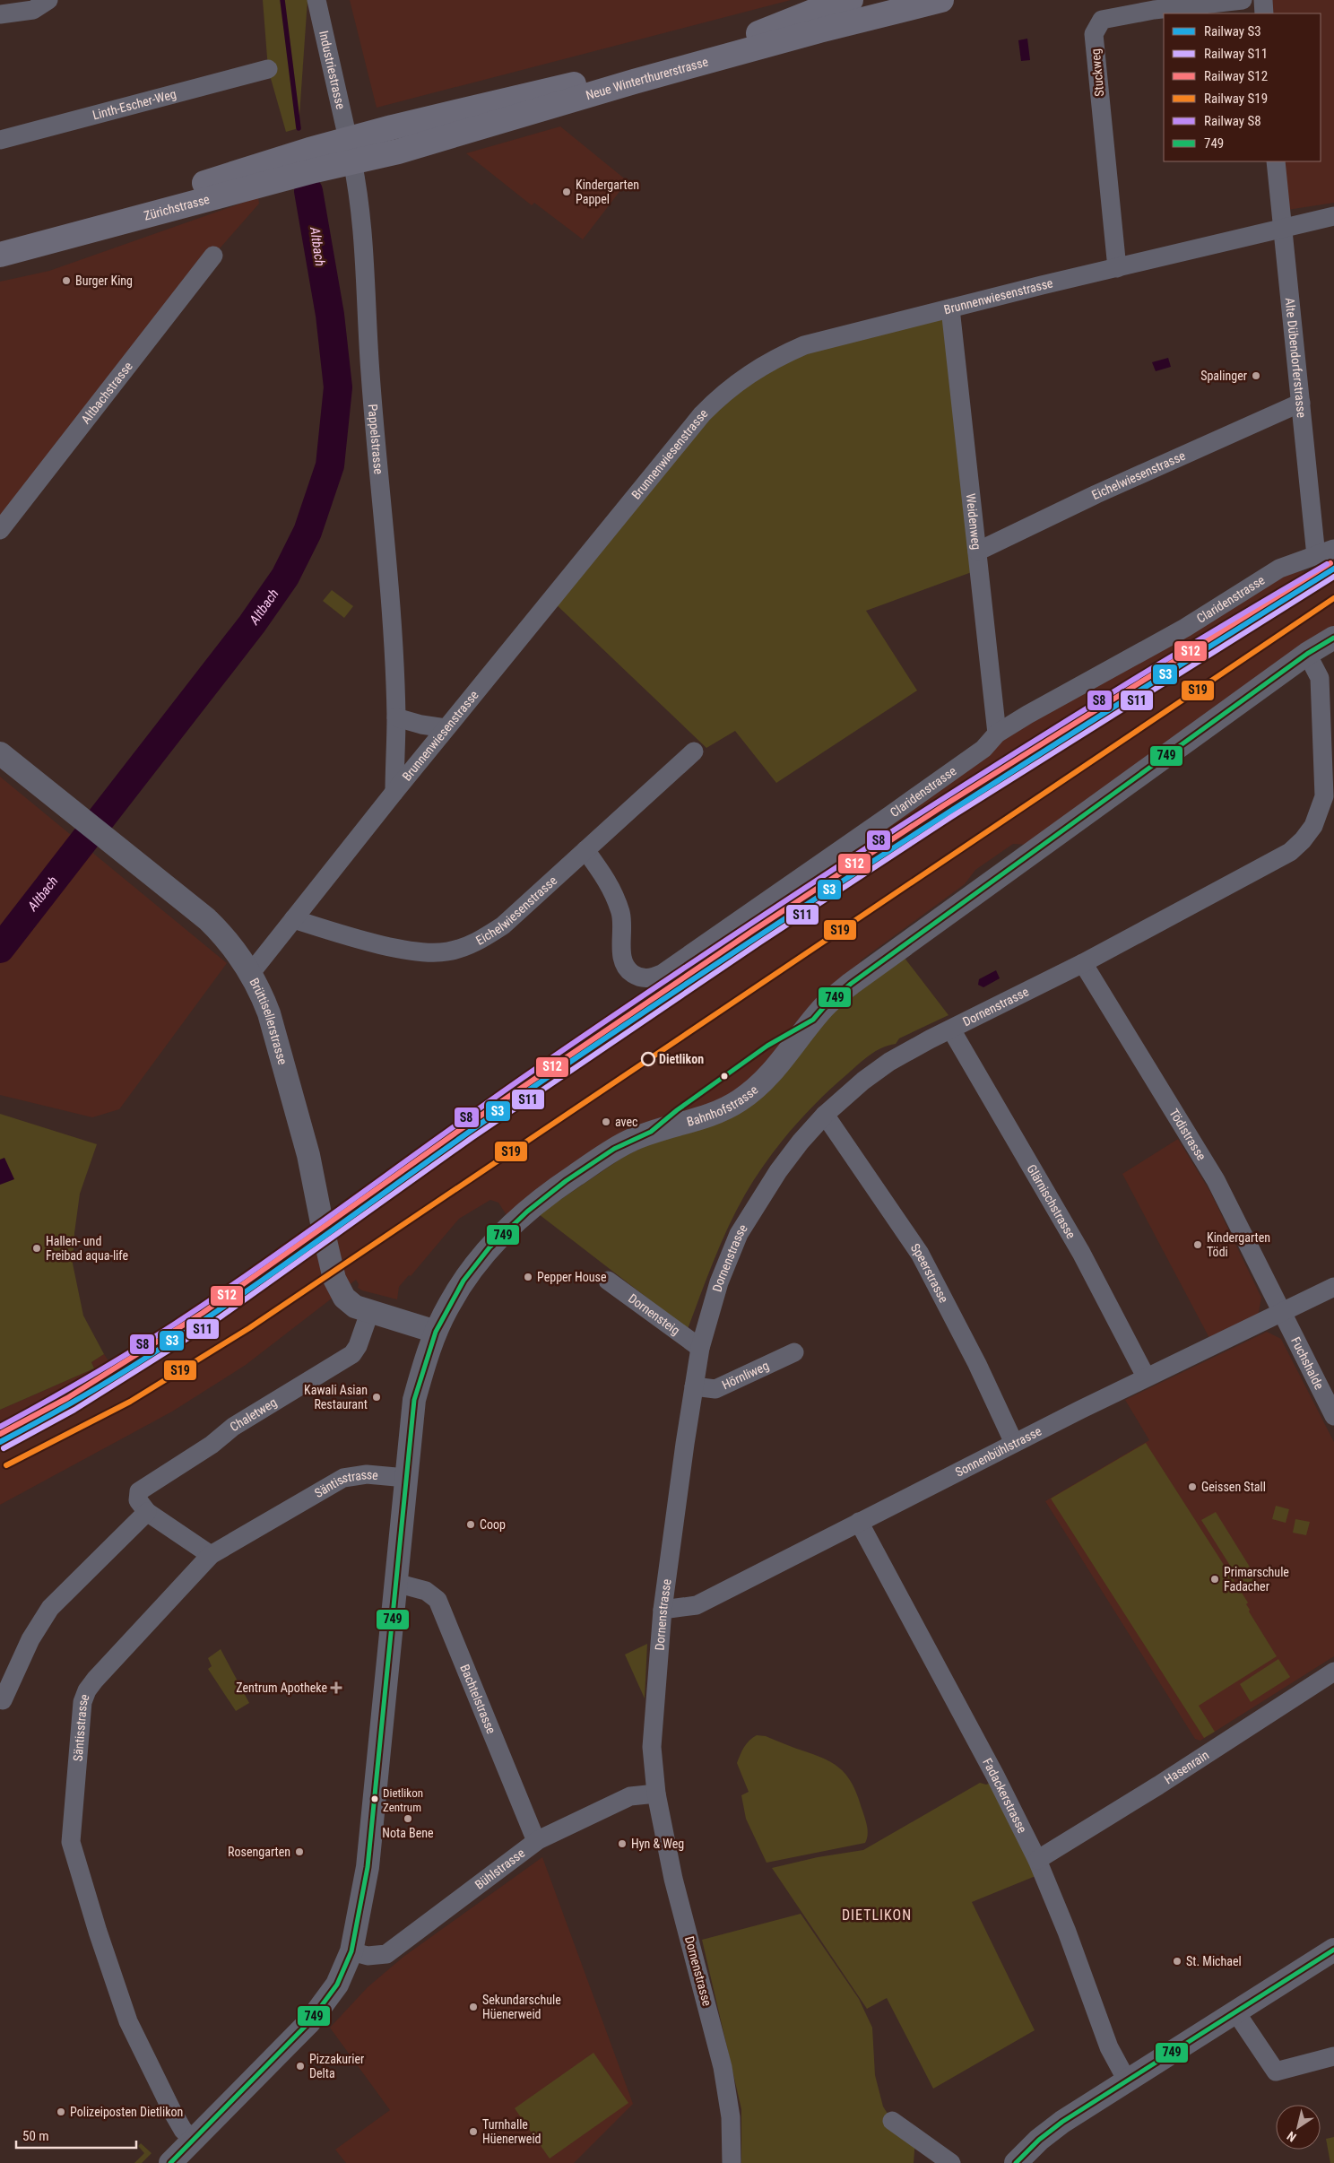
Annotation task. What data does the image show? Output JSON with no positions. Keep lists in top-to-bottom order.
{
  "streets": {
    "main road": ["Neue Winterthurerstrasse", "Zürichstrasse"],
    "street": [
      "Industriestrasse",
      "Stuckweg",
      "Linth-Escher-Weg",
      "Brunnenwiesenstrasse",
      "Alte Dübendorferstrasse",
      "Altbachstrasse",
      "Pappelstrasse",
      "Eichelwiesenstrasse",
      "Weidenweg",
      "Claridenstrasse",
      "Dornenstrasse",
      "Brüttisellerstrasse",
      "Bahnhofstrasse",
      "Tödistrasse",
      "Glärnischstrasse",
      "Speerstrasse",
      "Dornensteig",
      "Fuchshalde",
      "Hörnliweg",
      "Chaletweg",
      "Sonnenbühlstrasse",
      "Säntisstrasse",
      "Bachtelstrasse",
      "Hasenrain",
      "Fadackerstrasse",
      "Bühlstrasse"
    ]
  },
  "crossings": [
    ["Industriestrasse", "Neue Winterthurerstrasse"],
    ["Industriestrasse", "Zürichstrasse"],
    ["Industriestrasse", "Pappelstrasse"],
    ["Stuckweg", "Brunnenwiesenstrasse"],
    ["Neue Winterthurerstrasse", "Zürichstrasse"],
    ["Neue Winterthurerstrasse", "Pappelstrasse"],
    ["Zürichstrasse", "Pappelstrasse"],
    ["Brunnenwiesenstrasse", "Alte Dübendorferstrasse"],
    ["Brunnenwiesenstrasse", "Pappelstrasse"],
    ["Brunnenwiesenstrasse", "Eichelwiesenstrasse"],
    ["Brunnenwiesenstrasse", "Weidenweg"],
    ["Brunnenwiesenstrasse", "Brüttisellerstrasse"],
    ["Alte Dübendorferstrasse", "Eichelwiesenstrasse"],
    ["Alte Dübendorferstrasse", "Claridenstrasse"],
    ["Eichelwiesenstrasse", "Weidenweg"],
    ["Eichelwiesenstrasse", "Claridenstrasse"],
    ["Weidenweg", "Claridenstrasse"],
    ["Dornenstrasse", "Bahnhofstrasse"],
    ["Dornenstrasse", "Tödistrasse"],
    ["Dornenstrasse", "Glärnischstrasse"],
    ["Dornenstrasse", "Speerstrasse"],
    ["Dornenstrasse", "Dornensteig"],
    ["Dornenstrasse", "Hörnliweg"],
    ["Dornenstrasse", "Sonnenbühlstrasse"],
    ["Dornenstrasse", "Bühlstrasse"],
    ["Brüttisellerstrasse", "Bahnhofstrasse"],
    ["Brüttisellerstrasse", "Chaletweg"],
    ["Bahnhofstrasse", "Säntisstrasse"],
    ["Bahnhofstrasse", "Bachtelstrasse"],
    ["Bahnhofstrasse", "Bühlstrasse"],
    ["Tödistrasse", "Fuchshalde"],
    ["Tödistrasse", "Sonnenbühlstrasse"],
    ["Glärnischstrasse", "Sonnenbühlstrasse"],
    ["Speerstrasse", "Sonnenbühlstrasse"],
    ["Fuchshalde", "Sonnenbühlstrasse"],
    ["Sonnenbühlstrasse", "Fadackerstrasse"],
    ["Bachtelstrasse", "Bühlstrasse"],
    ["Hasenrain", "Fadackerstrasse"]
  ],
  "districts": ["DIETLIKON"],
  "water": ["Altbach"],
  "places": {
    "other": [
      "Kindergarten Pappel",
      "Burger King",
      "Spalinger",
      "Dietlikon",
      "avec",
      "Kindergarten Tödi",
      "Hallen- und Freibad aqua-life",
      "Pepper House",
      "Kawali Asian Restaurant",
      "Geissen Stall",
      "Coop",
      "Primarschule Fadacher",
      "Dietlikon Zentrum",
      "Nota Bene",
      "Hyn & Weg",
      "Rosengarten",
      "St. Michael",
      "Sekundarschule Hüenerweid",
      "Pizzakurier Delta",
      "Polizeiposten Dietlikon",
      "Turnhalle Hüenerweid"
    ],
    "health": ["Zentrum Apotheke"]
  },
  "lines": [
    "rail line S12",
    "rail line S8",
    "rail line S3",
    "rail line S11",
    "rail line S19",
    "transit line 749"
  ],
  "legend": [
    "Railway S3",
    "Railway S11",
    "Railway S12",
    "Railway S19",
    "Railway S8",
    "749"
  ],
  "scale_bar": "50 m",
  "north": "bottom left"
}
